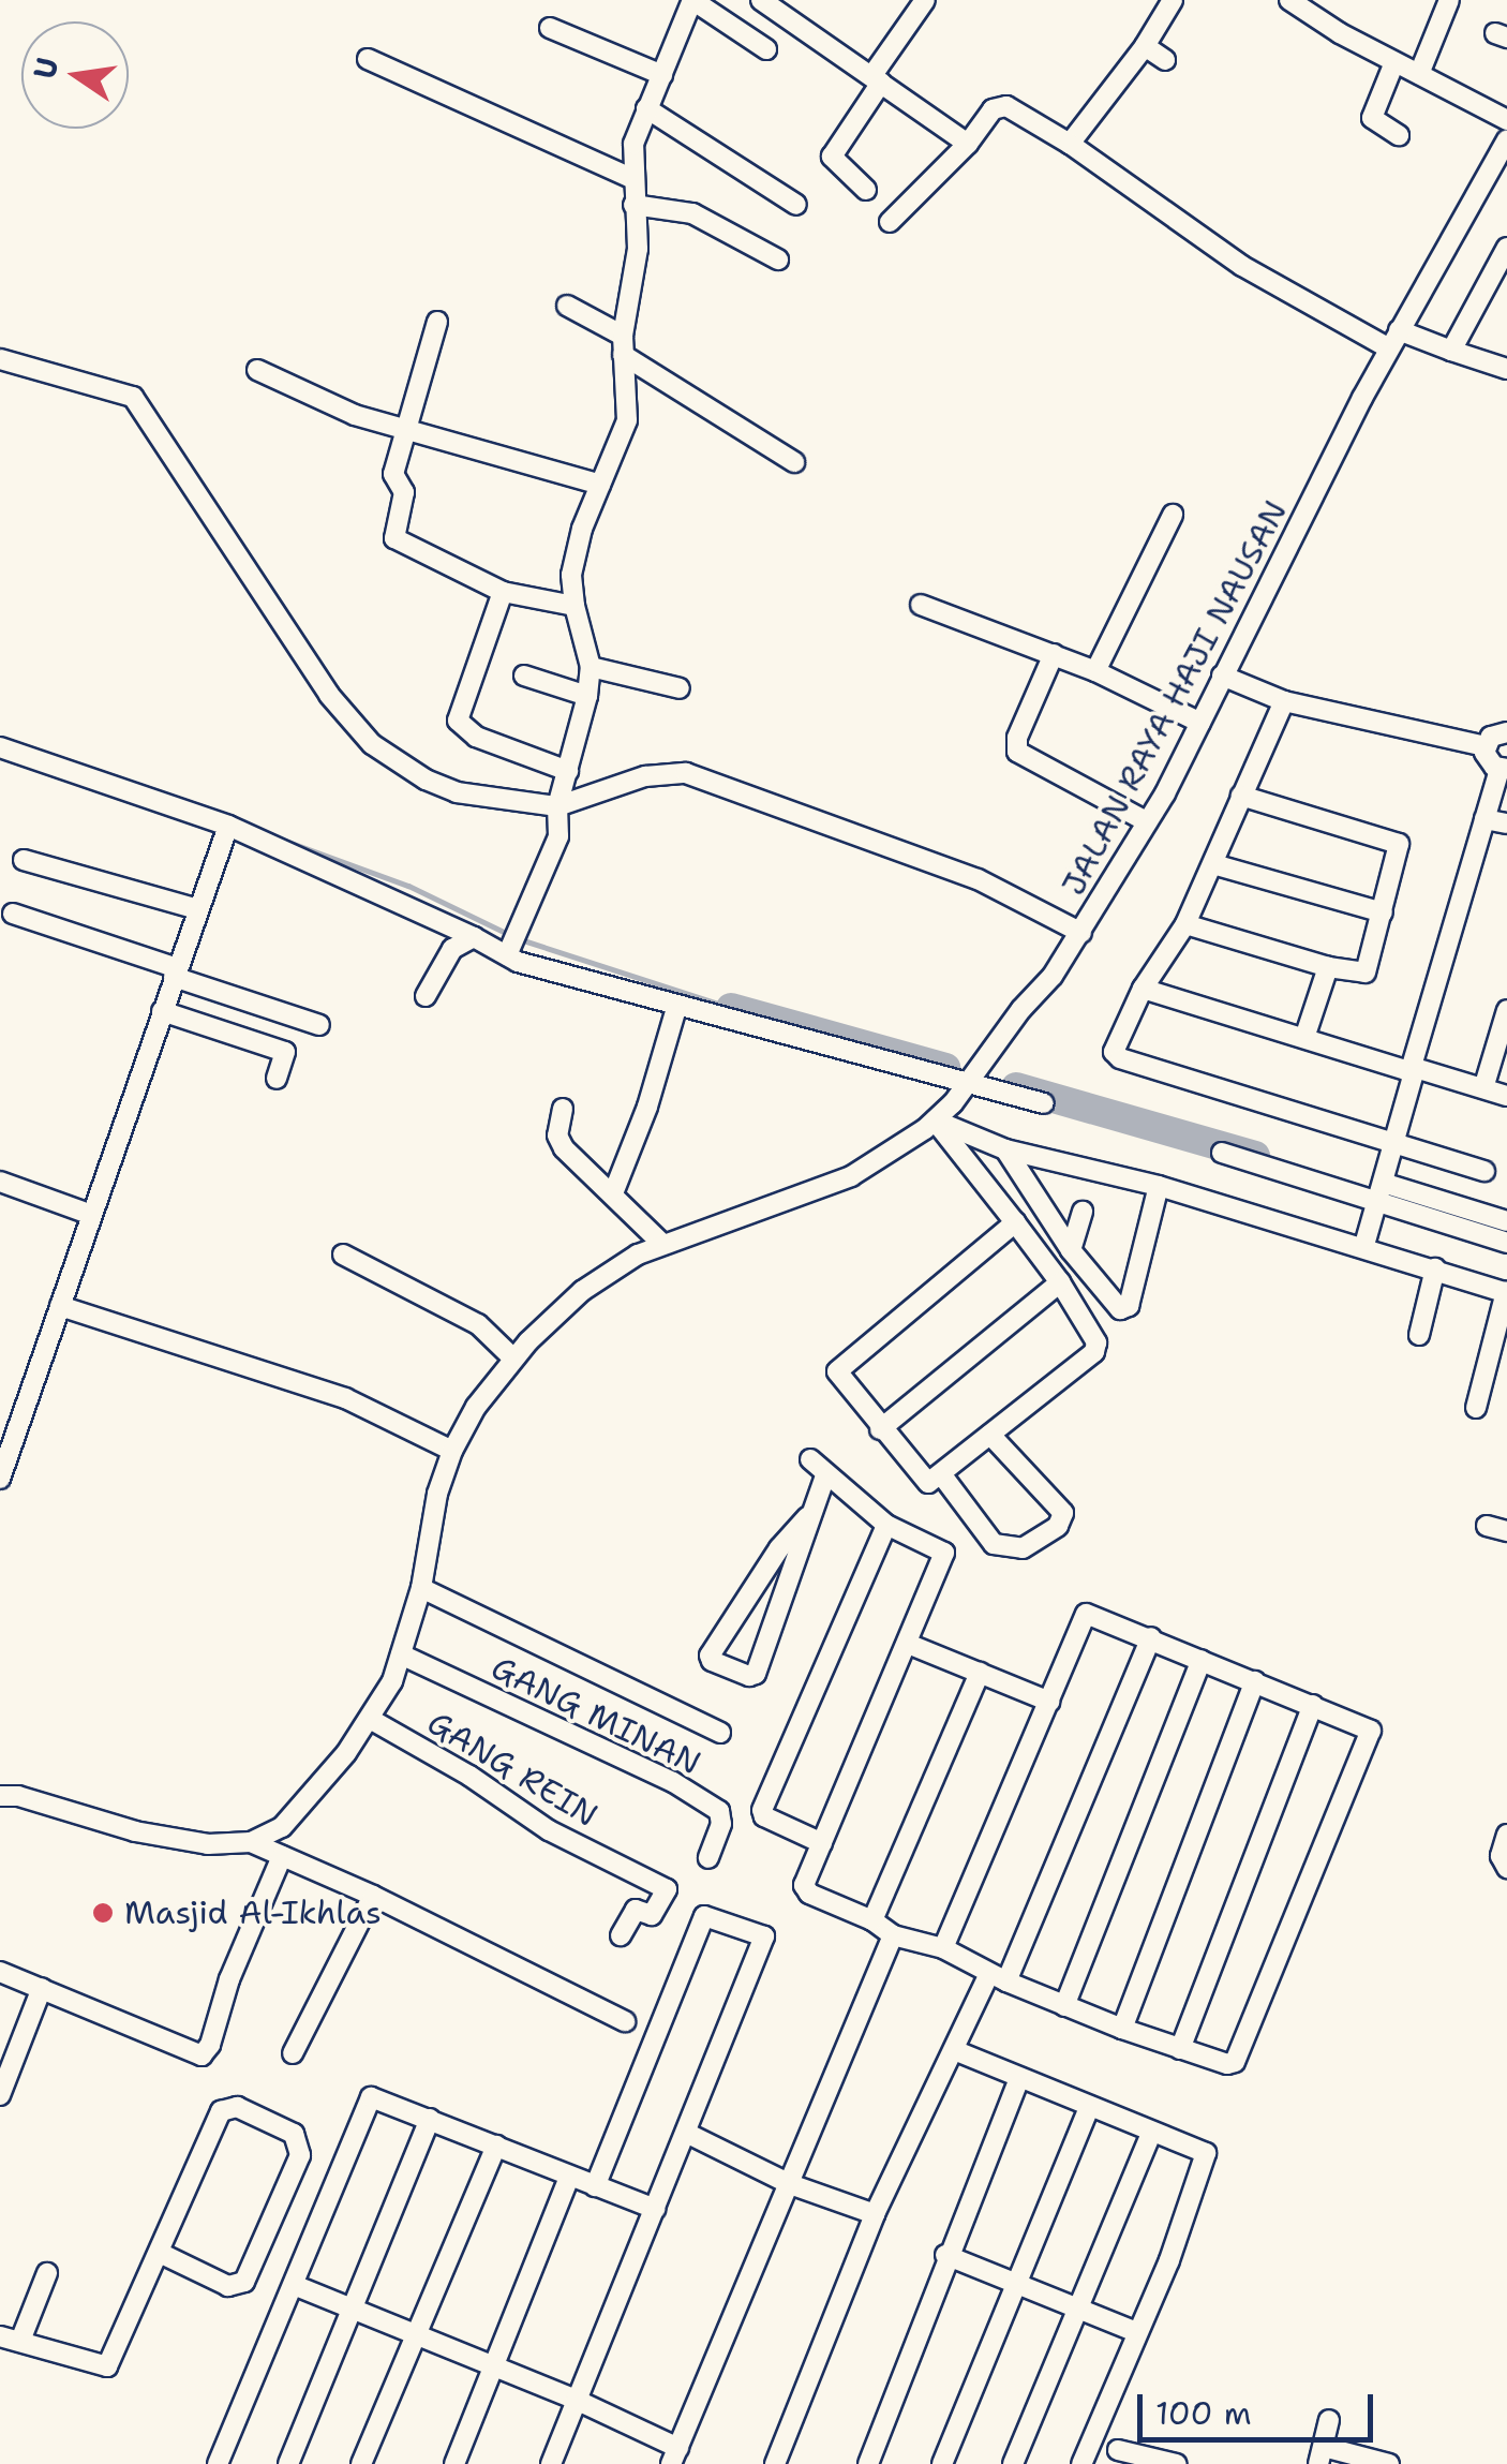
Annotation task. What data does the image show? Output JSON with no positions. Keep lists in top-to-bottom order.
{
  "streets": {
    "street": ["JALAN RAYA HAJI NAUSAN", "GANG MINAN", "GANG REIN"]
  },
  "crossings": [
    ["JALAN RAYA HAJI NAUSAN", "GANG MINAN"],
    ["JALAN RAYA HAJI NAUSAN", "GANG REIN"]
  ],
  "places": ["Masjid Al-Ikhlas"],
  "scale_bar": "100 m",
  "north": "left"
}
